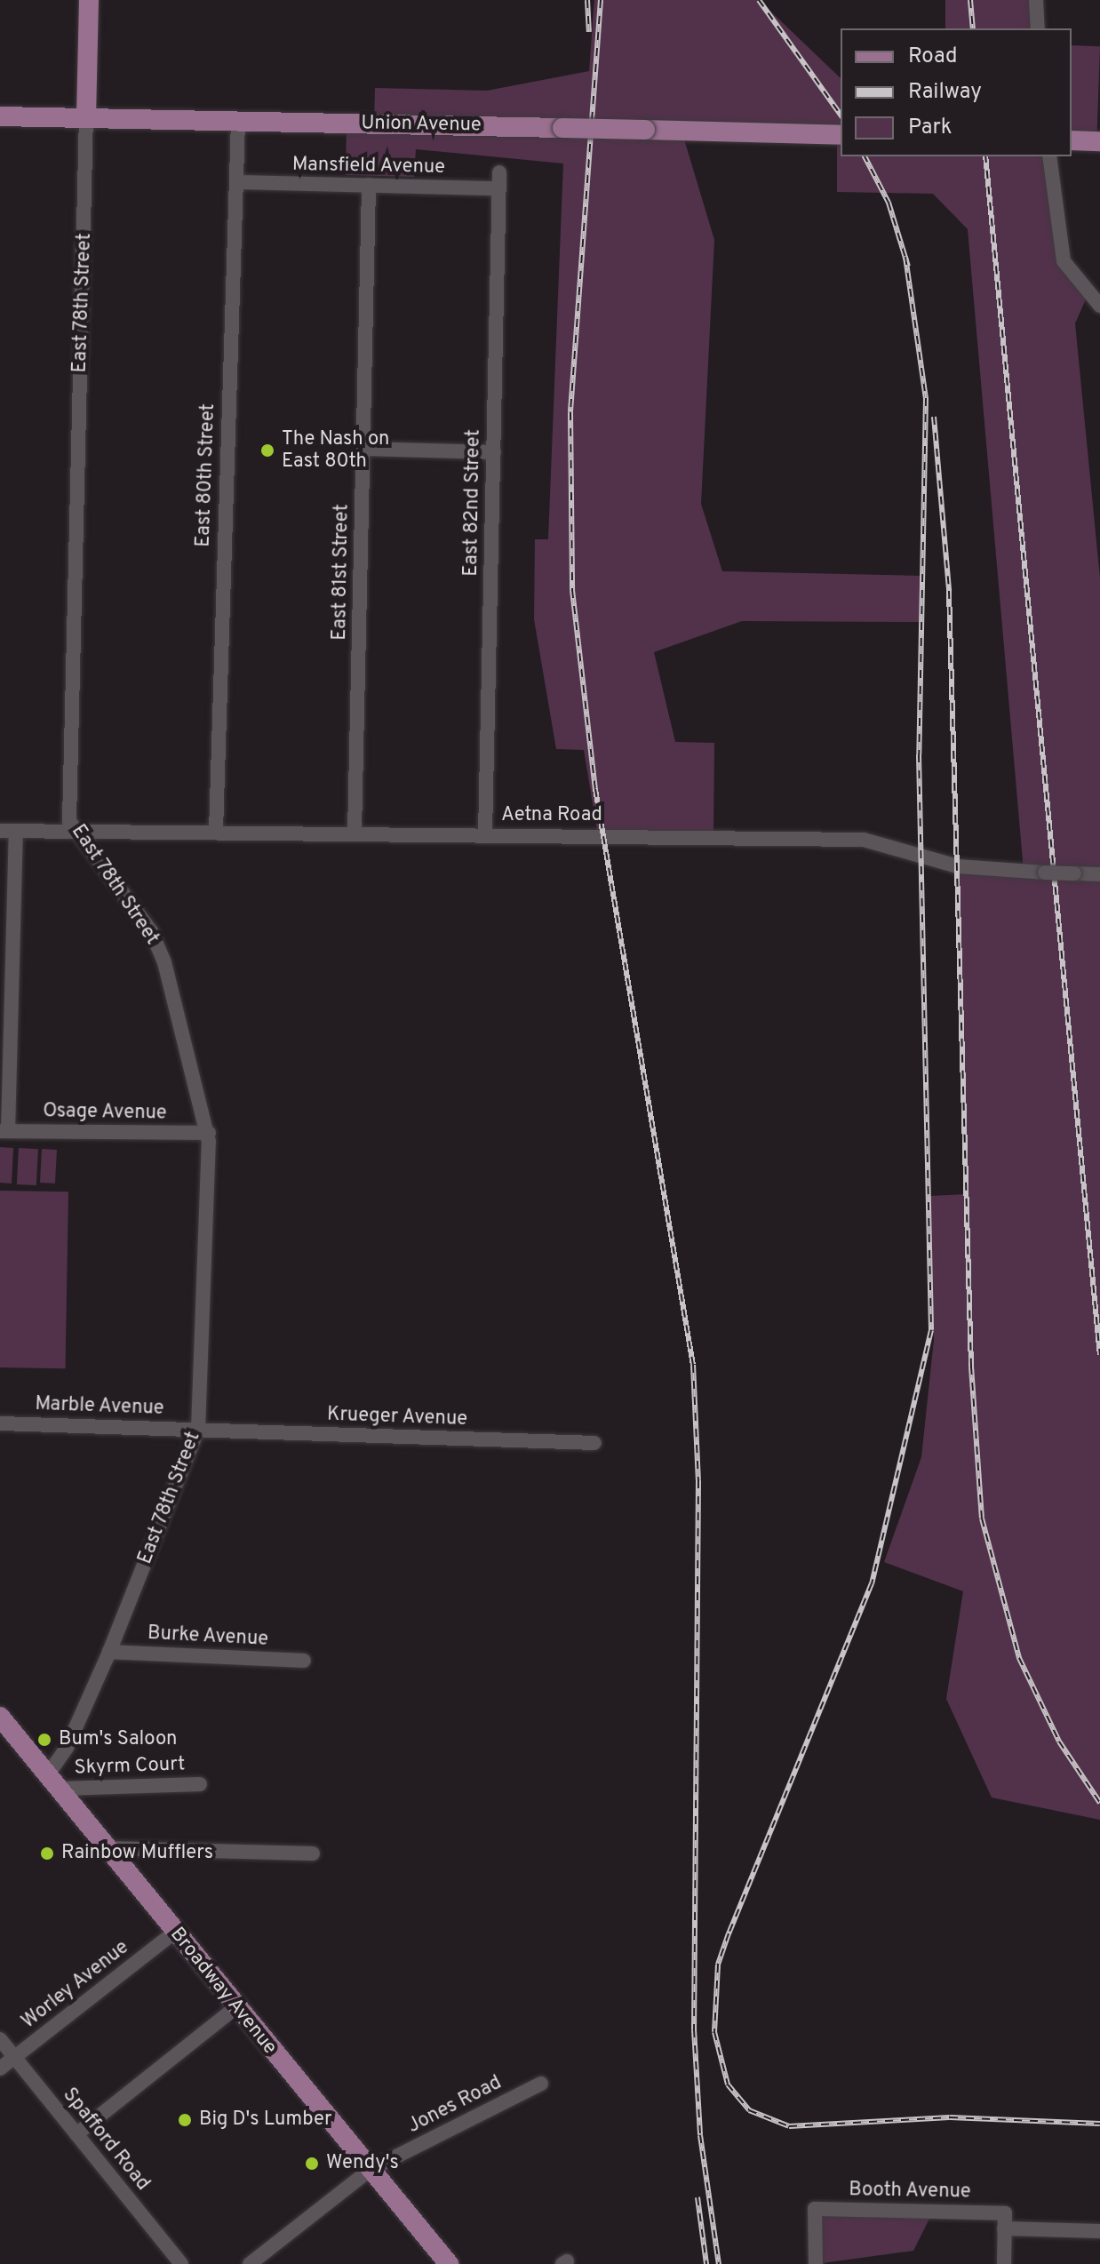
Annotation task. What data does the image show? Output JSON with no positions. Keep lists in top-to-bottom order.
{
  "streets": {
    "main road": ["Union Avenue", "East 78th Street", "Broadway Avenue"],
    "street": [
      "Mansfield Avenue",
      "East 80th Street",
      "East 82nd Street",
      "East 81st Street",
      "Aetna Road",
      "Osage Avenue",
      "Marble Avenue",
      "Krueger Avenue",
      "Burke Avenue",
      "Skyrm Court",
      "Worley Avenue",
      "Jones Road",
      "Spafford Road",
      "Booth Avenue"
    ]
  },
  "crossings": [
    ["Union Avenue", "East 78th Street"],
    ["Union Avenue", "East 80th Street"],
    ["Mansfield Avenue", "East 80th Street"],
    ["Mansfield Avenue", "East 82nd Street"],
    ["Mansfield Avenue", "East 81st Street"],
    ["East 78th Street", "Aetna Road"],
    ["East 78th Street", "Osage Avenue"],
    ["East 78th Street", "Marble Avenue"],
    ["East 78th Street", "Krueger Avenue"],
    ["East 78th Street", "Burke Avenue"],
    ["East 78th Street", "Skyrm Court"],
    ["East 78th Street", "Broadway Avenue"],
    ["East 80th Street", "Aetna Road"],
    ["East 82nd Street", "Aetna Road"],
    ["East 81st Street", "Aetna Road"],
    ["Marble Avenue", "Krueger Avenue"],
    ["Skyrm Court", "Broadway Avenue"],
    ["Worley Avenue", "Broadway Avenue"],
    ["Worley Avenue", "Spafford Road"],
    ["Broadway Avenue", "Jones Road"]
  ],
  "places": [
    "The Nash on East 80th",
    "Bum's Saloon",
    "Rainbow Mufflers",
    "Big D's Lumber",
    "Wendy's"
  ],
  "legend": ["Road", "Railway", "Park"]
}
